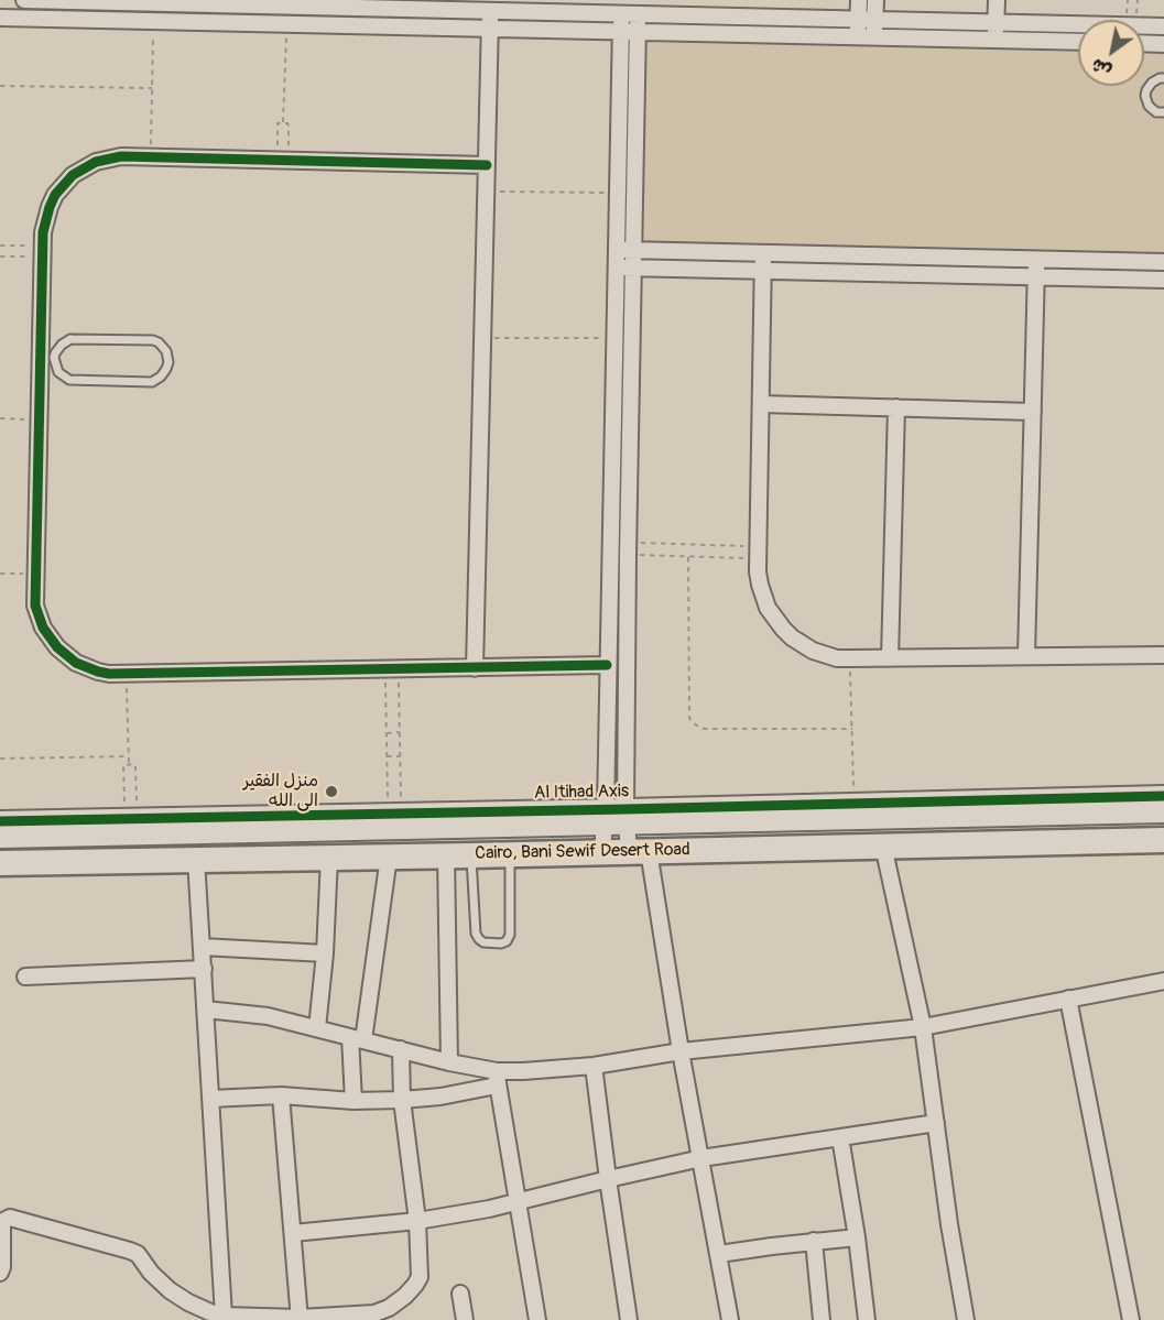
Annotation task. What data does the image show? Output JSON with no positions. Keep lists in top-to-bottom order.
{
  "streets": {
    "main road": ["Cairo, Bani Sewif Desert Road"],
    "street": ["Al Itihad Axis"]
  },
  "places": ["منزل الفقير الى الله"],
  "north": "bottom left"
}
